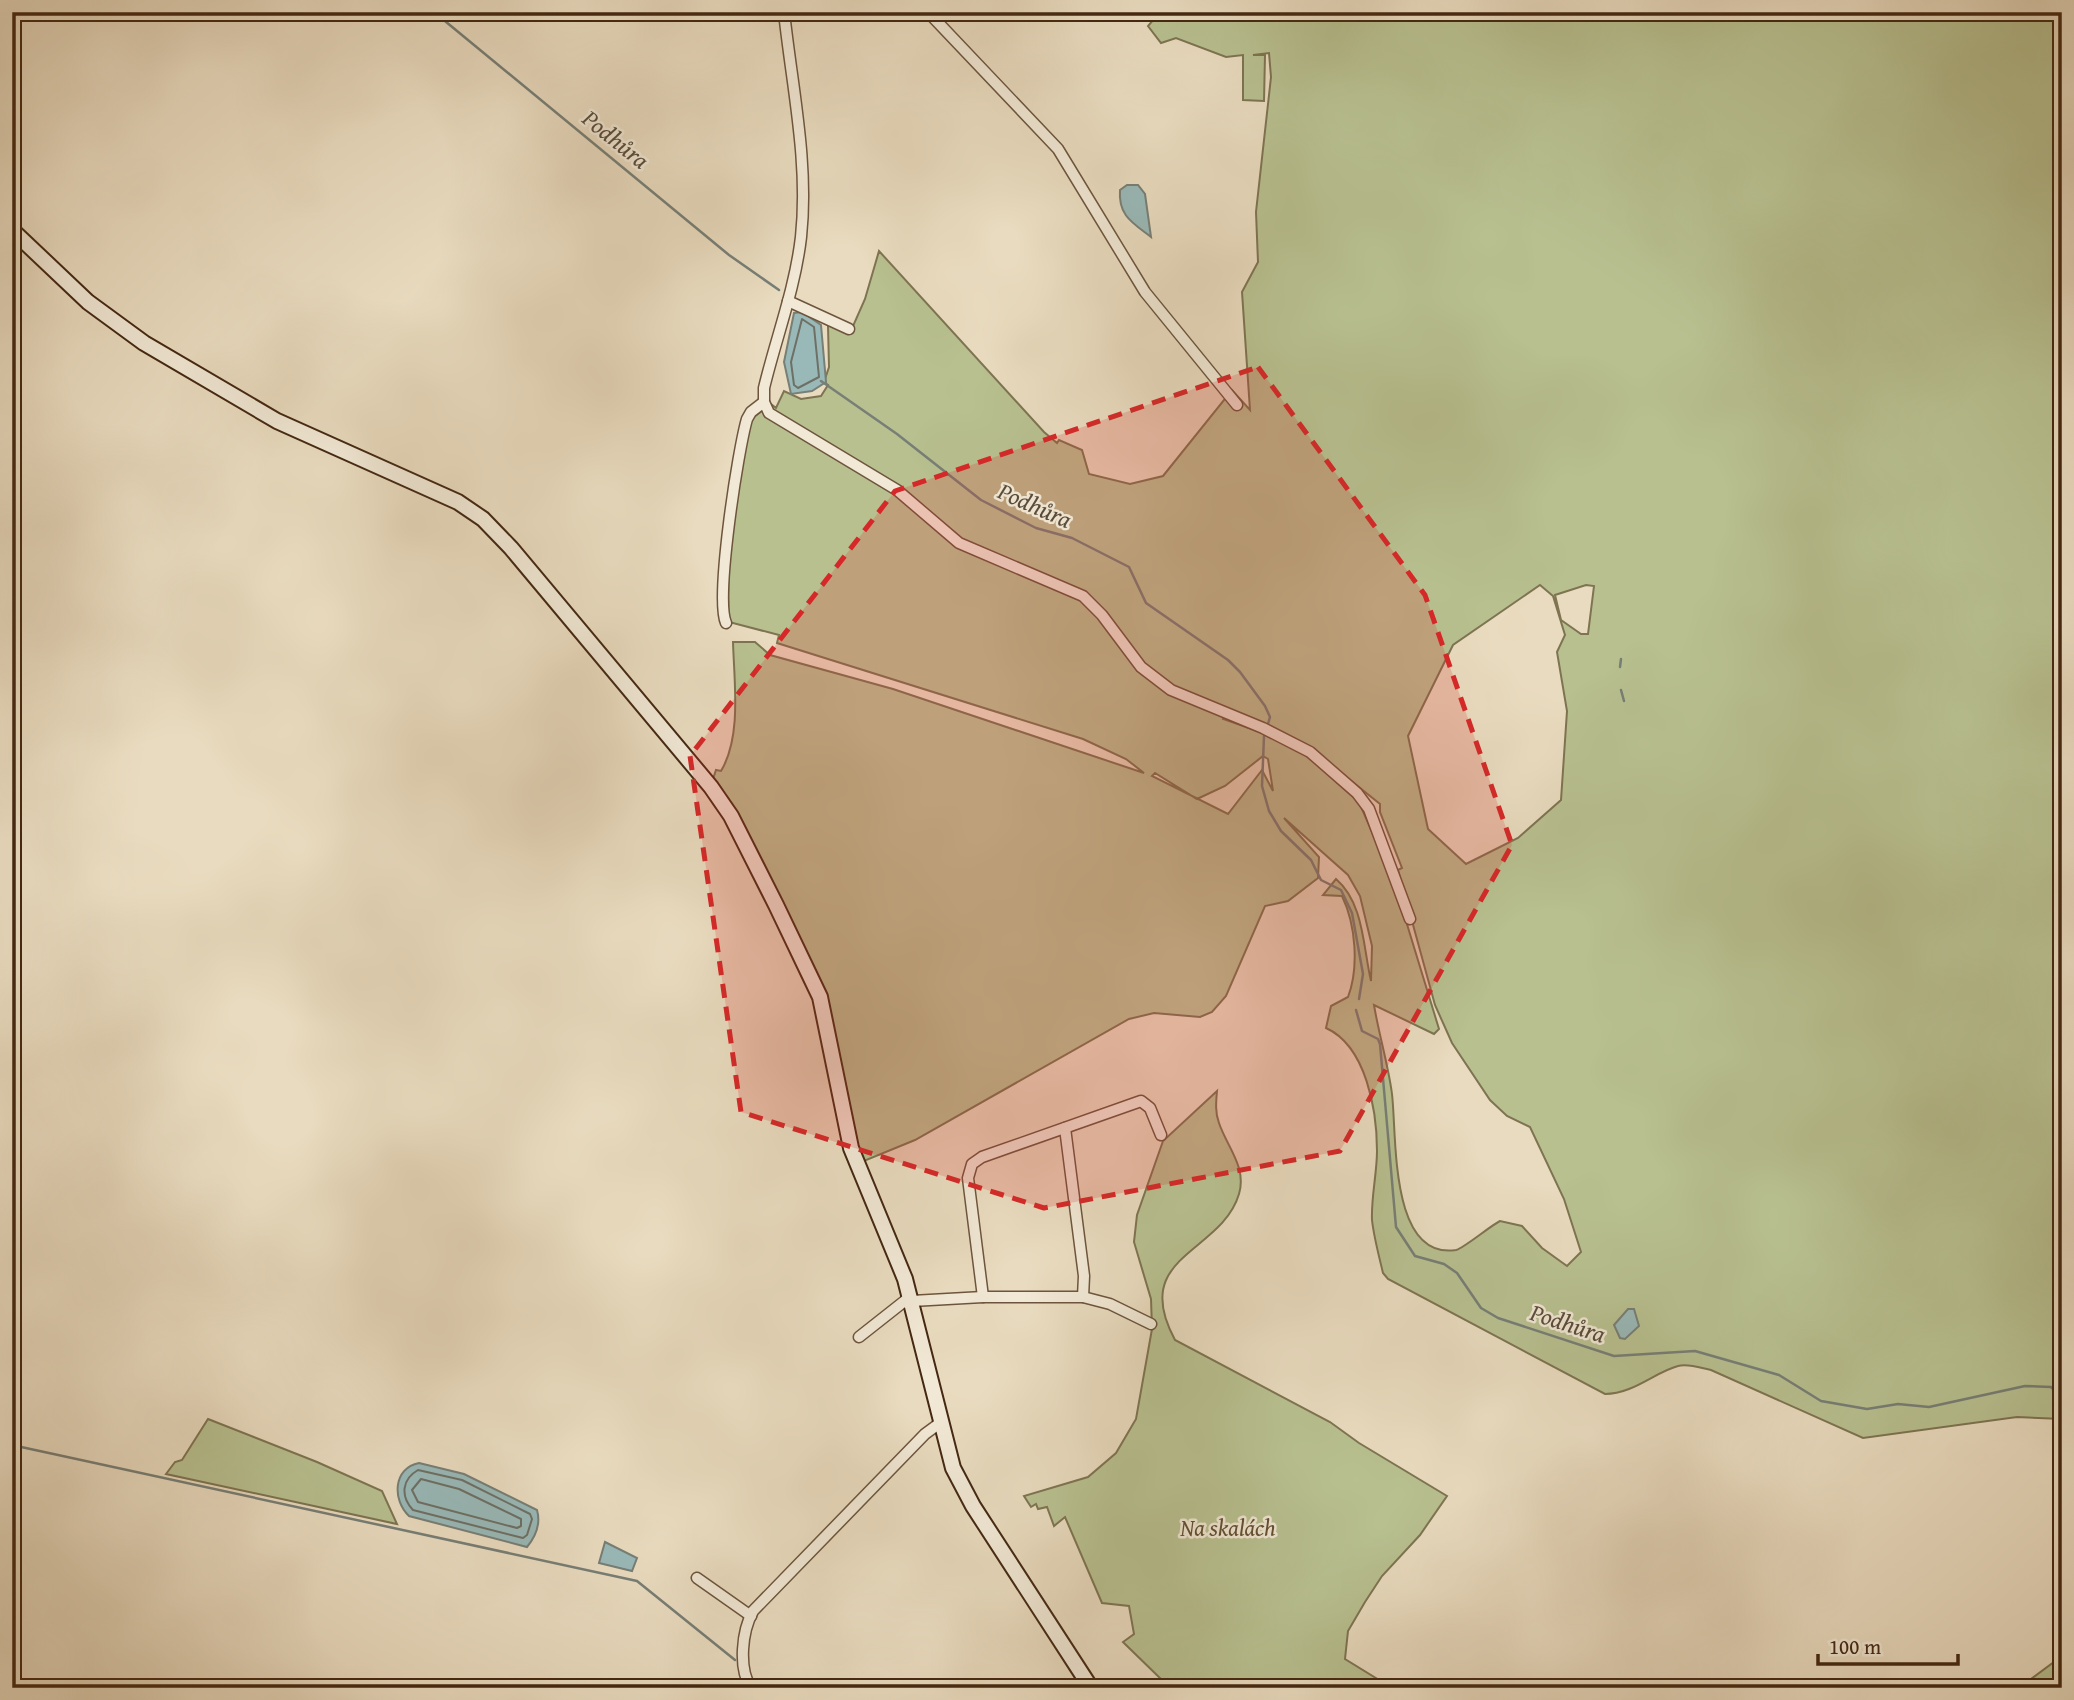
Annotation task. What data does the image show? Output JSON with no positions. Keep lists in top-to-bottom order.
{
  "water": ["Podhůra"],
  "parks": ["Na skalách"],
  "scale_bar": "100 m"
}
